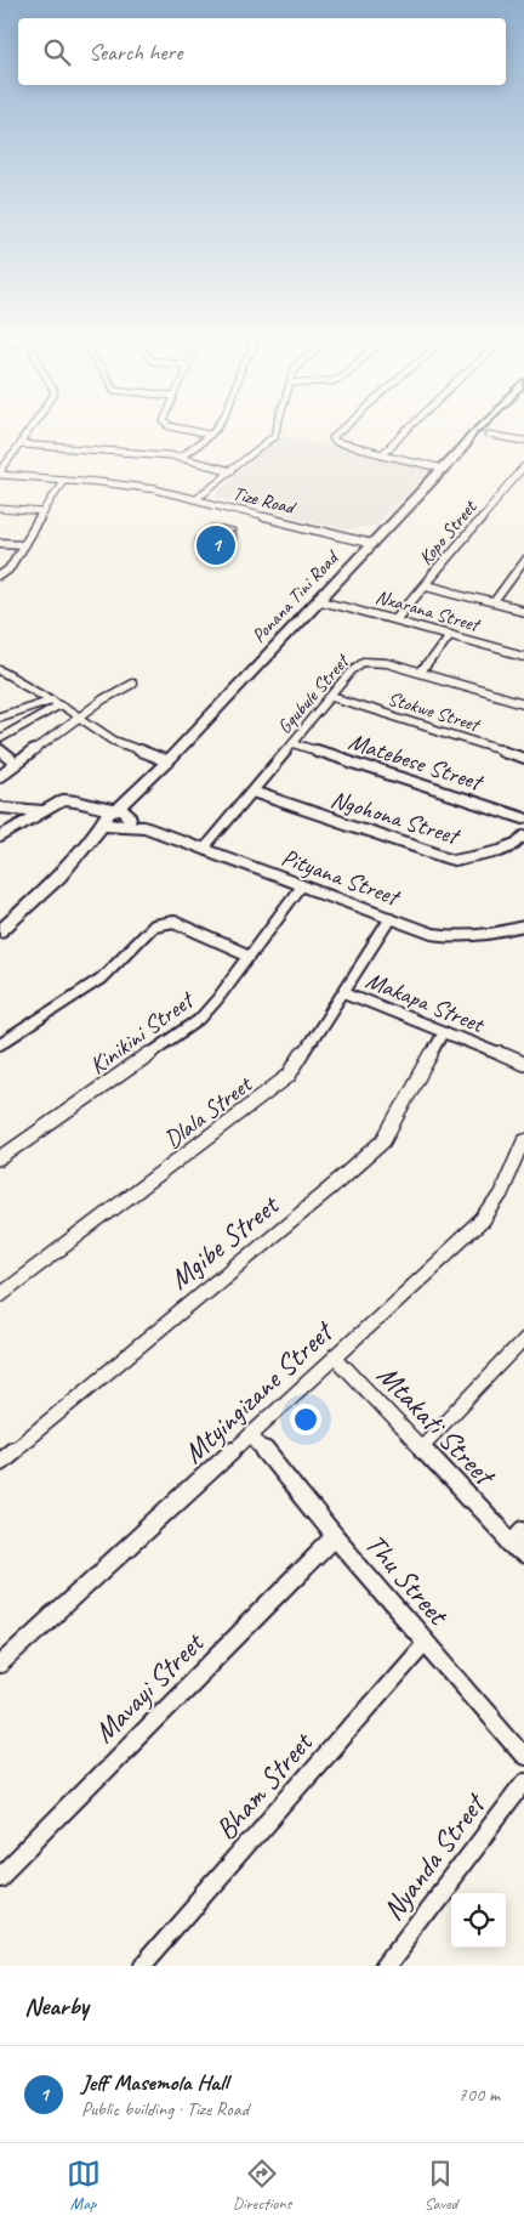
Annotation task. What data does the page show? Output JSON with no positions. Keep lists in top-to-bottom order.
{
  "streets": {
    "street": [
      "Tize Road",
      "Kopo Street",
      "Ponana Tini Road",
      "Nxarana Street",
      "Gqubule Street",
      "Stokwe Street",
      "Matebese Street",
      "Ngohona Street",
      "Pityana Street",
      "Makapa Street",
      "Kinikini Street",
      "Dlala Street",
      "Mgibe Street",
      "Mtyingizane Street",
      "Mtakati Street",
      "Thu Street",
      "Mavayi Street",
      "Bham Street",
      "Nyanda Street"
    ]
  },
  "crossings": [
    ["Tize Road", "Ponana Tini Road"],
    ["Kopo Street", "Nxarana Street"],
    ["Ponana Tini Road", "Nxarana Street"],
    ["Ponana Tini Road", "Pityana Street"],
    ["Gqubule Street", "Stokwe Street"],
    ["Gqubule Street", "Matebese Street"],
    ["Gqubule Street", "Ngohona Street"],
    ["Gqubule Street", "Pityana Street"],
    ["Pityana Street", "Kinikini Street"],
    ["Pityana Street", "Dlala Street"],
    ["Makapa Street", "Dlala Street"],
    ["Makapa Street", "Mgibe Street"],
    ["Mtyingizane Street", "Mtakati Street"],
    ["Mtyingizane Street", "Thu Street"],
    ["Thu Street", "Mavayi Street"],
    ["Thu Street", "Bham Street"]
  ],
  "page": {
    "search": "Search here",
    "pins": "1",
    "heading": "Nearby",
    "list": [
      {
        "mark": "1",
        "name": "Jeff Masemola Hall",
        "note": "Public building · Tize Road",
        "value": "700 m"
      }
    ],
    "nav": ["Map", "Directions", "Saved"]
  }
}
